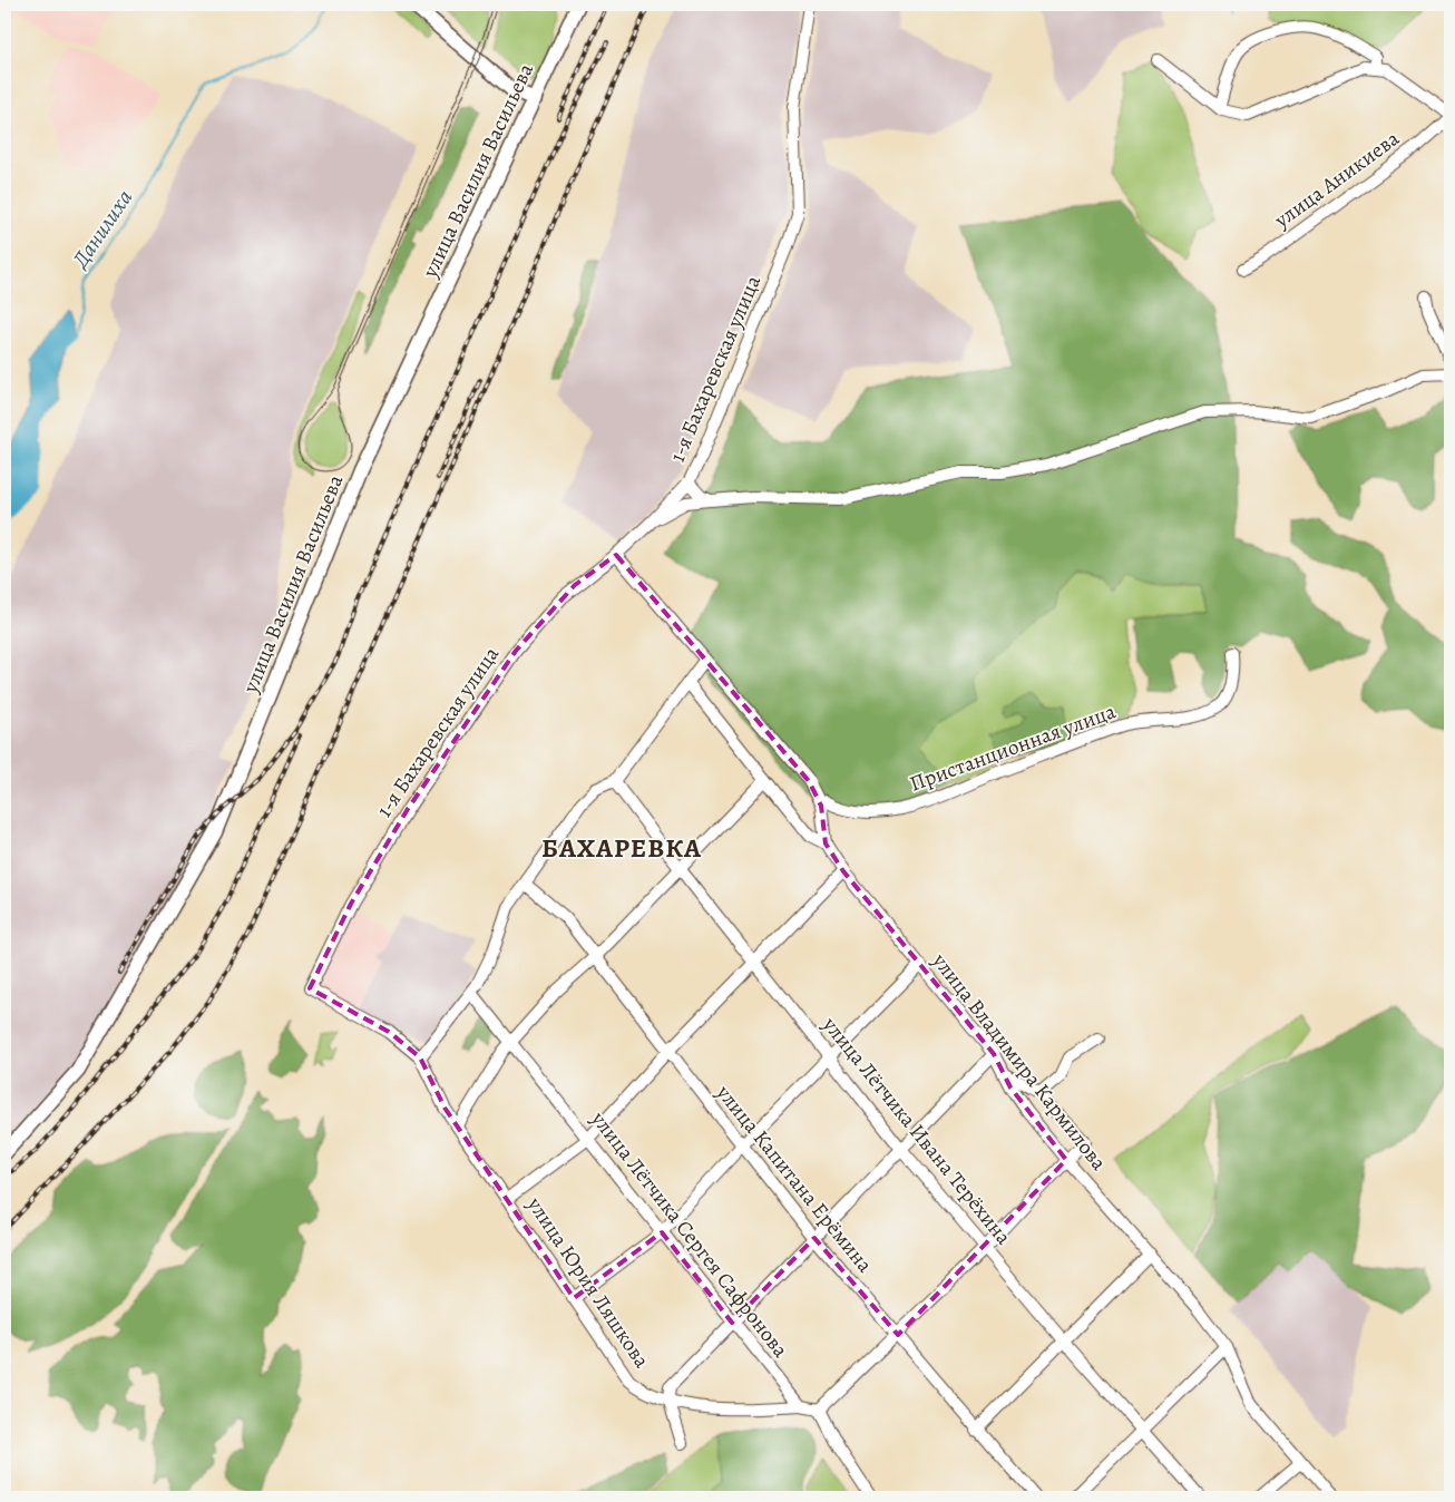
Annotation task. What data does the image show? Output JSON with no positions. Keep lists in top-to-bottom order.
{
  "streets": {
    "main road": ["улица Василия Васильева"],
    "street": [
      "улица Аникиева",
      "1-я Бахаревская улица",
      "Пристанционная улица",
      "улица Владимира Кармилова",
      "улица Лётчика Ивана Терёхина",
      "улица Капитана Ерёмина",
      "улица Лётчика Сергея Сафронова",
      "улица Юрия Ляшкова"
    ]
  },
  "crossings": [
    ["1-я Бахаревская улица", "улица Юрия Ляшкова"],
    ["улица Лётчика Сергея Сафронова", "улица Юрия Ляшкова"]
  ],
  "districts": ["БАХАРЕВКА"],
  "water": ["Данилиха"]
}
